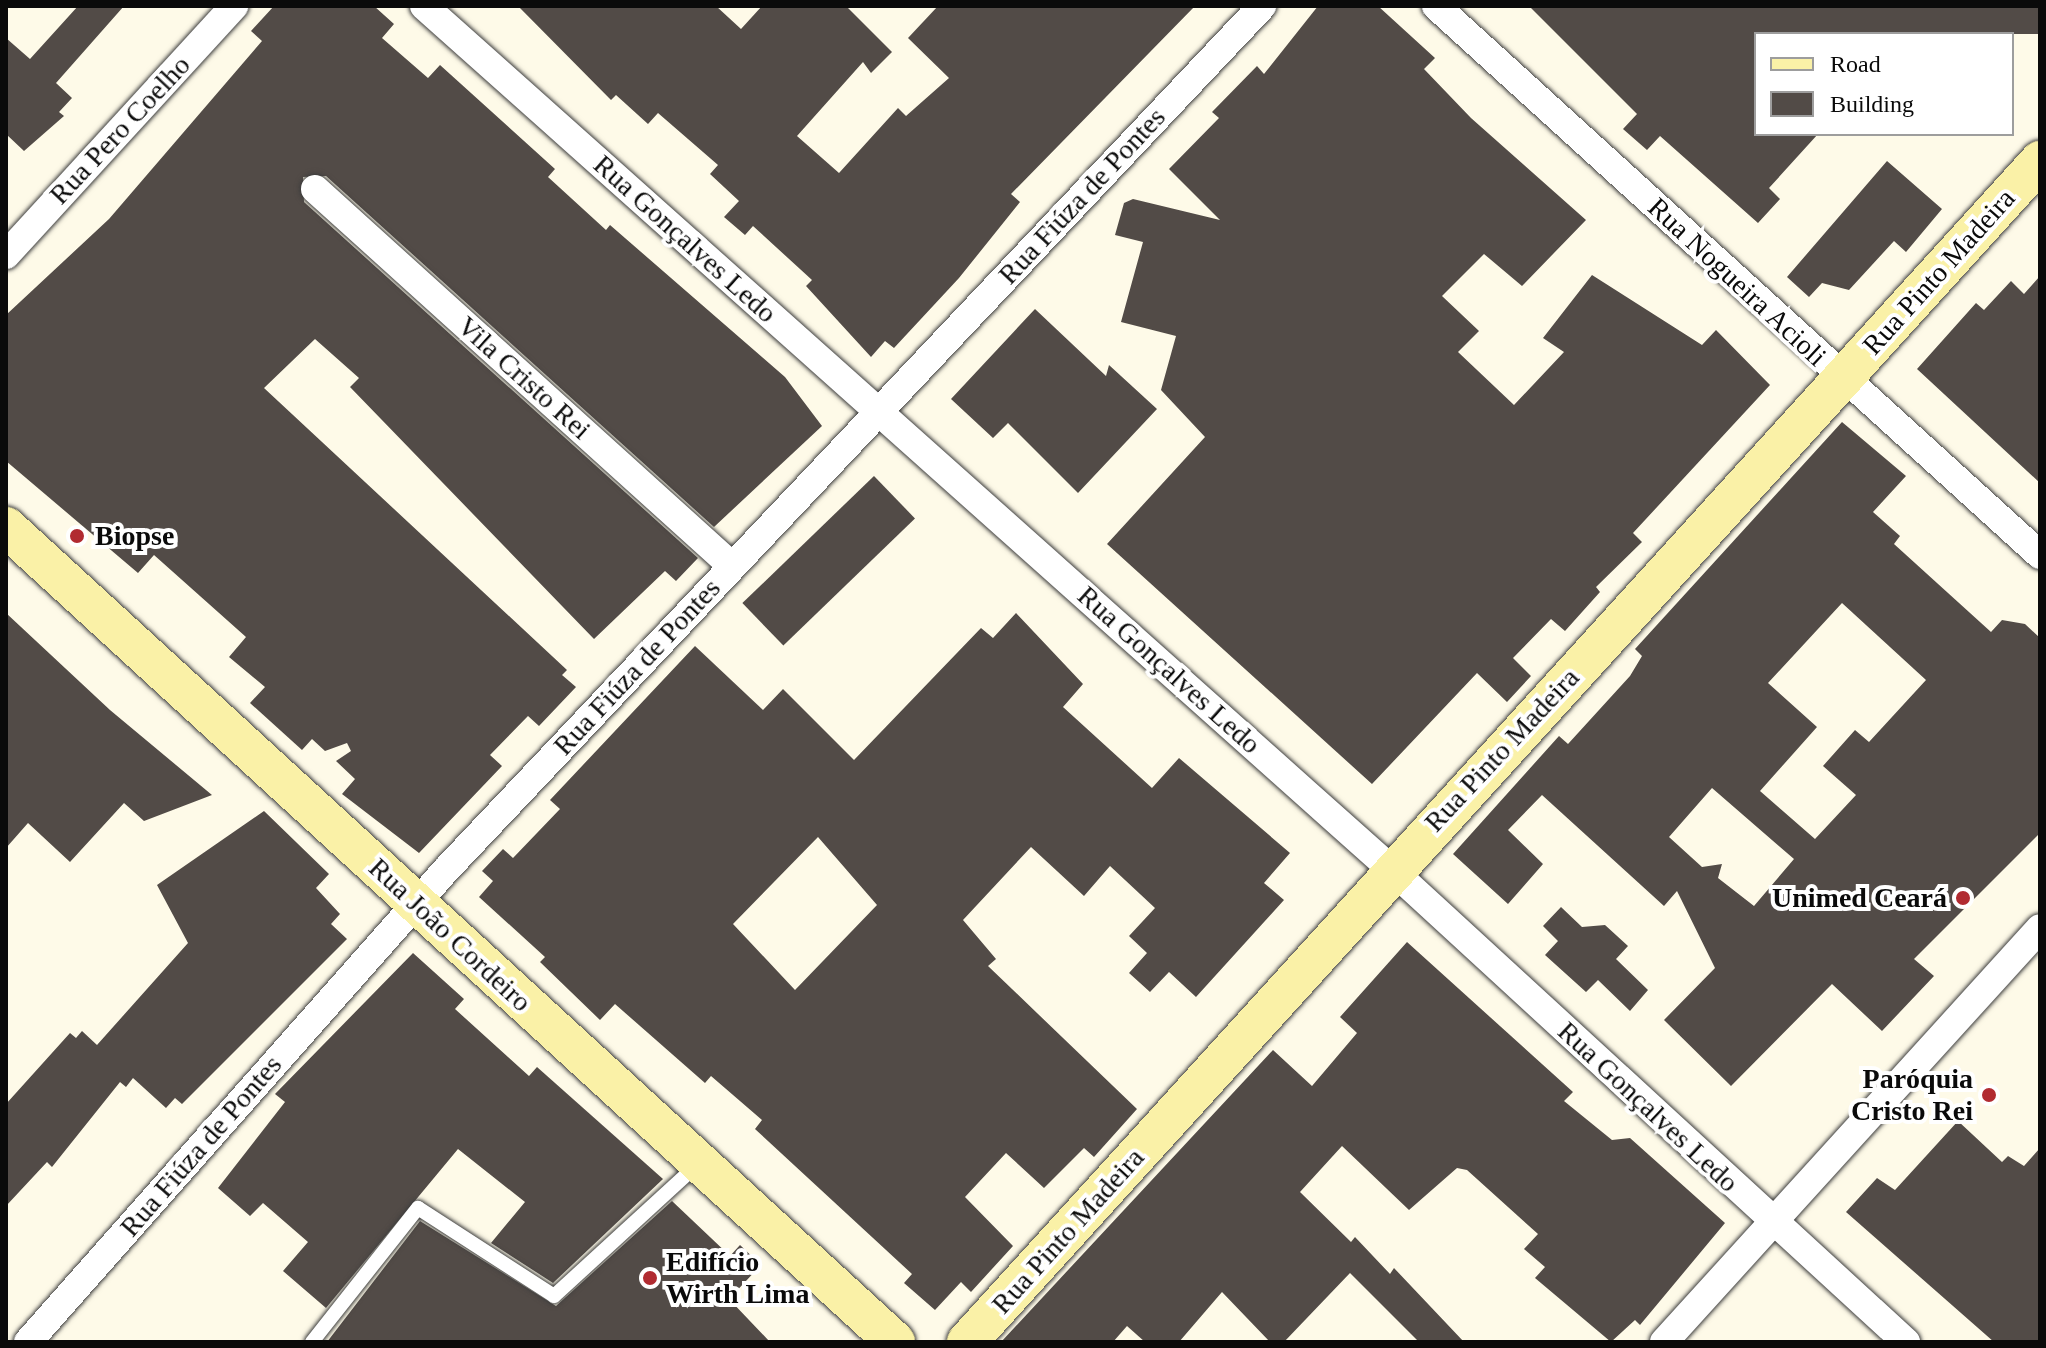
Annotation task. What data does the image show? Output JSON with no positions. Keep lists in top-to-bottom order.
{
  "streets": {
    "main road": ["Rua Pinto Madeira", "Rua João Cordeiro"],
    "street": [
      "Rua Pero Coelho",
      "Rua Fiúza de Pontes",
      "Rua Gonçalves Ledo",
      "Rua Nogueira Acioli",
      "Vila Cristo Rei"
    ]
  },
  "crossings": [
    ["Rua Fiúza de Pontes", "Rua Gonçalves Ledo"],
    ["Rua Fiúza de Pontes", "Vila Cristo Rei"],
    ["Rua Fiúza de Pontes", "Rua João Cordeiro"],
    ["Rua Gonçalves Ledo", "Rua Pinto Madeira"],
    ["Rua Pinto Madeira", "Rua Nogueira Acioli"]
  ],
  "places": [
    "Biopse",
    "Unimed Ceará",
    "Paróquia Cristo Rei",
    "Edifício Wirth Lima"
  ],
  "legend": ["Road", "Building"]
}
